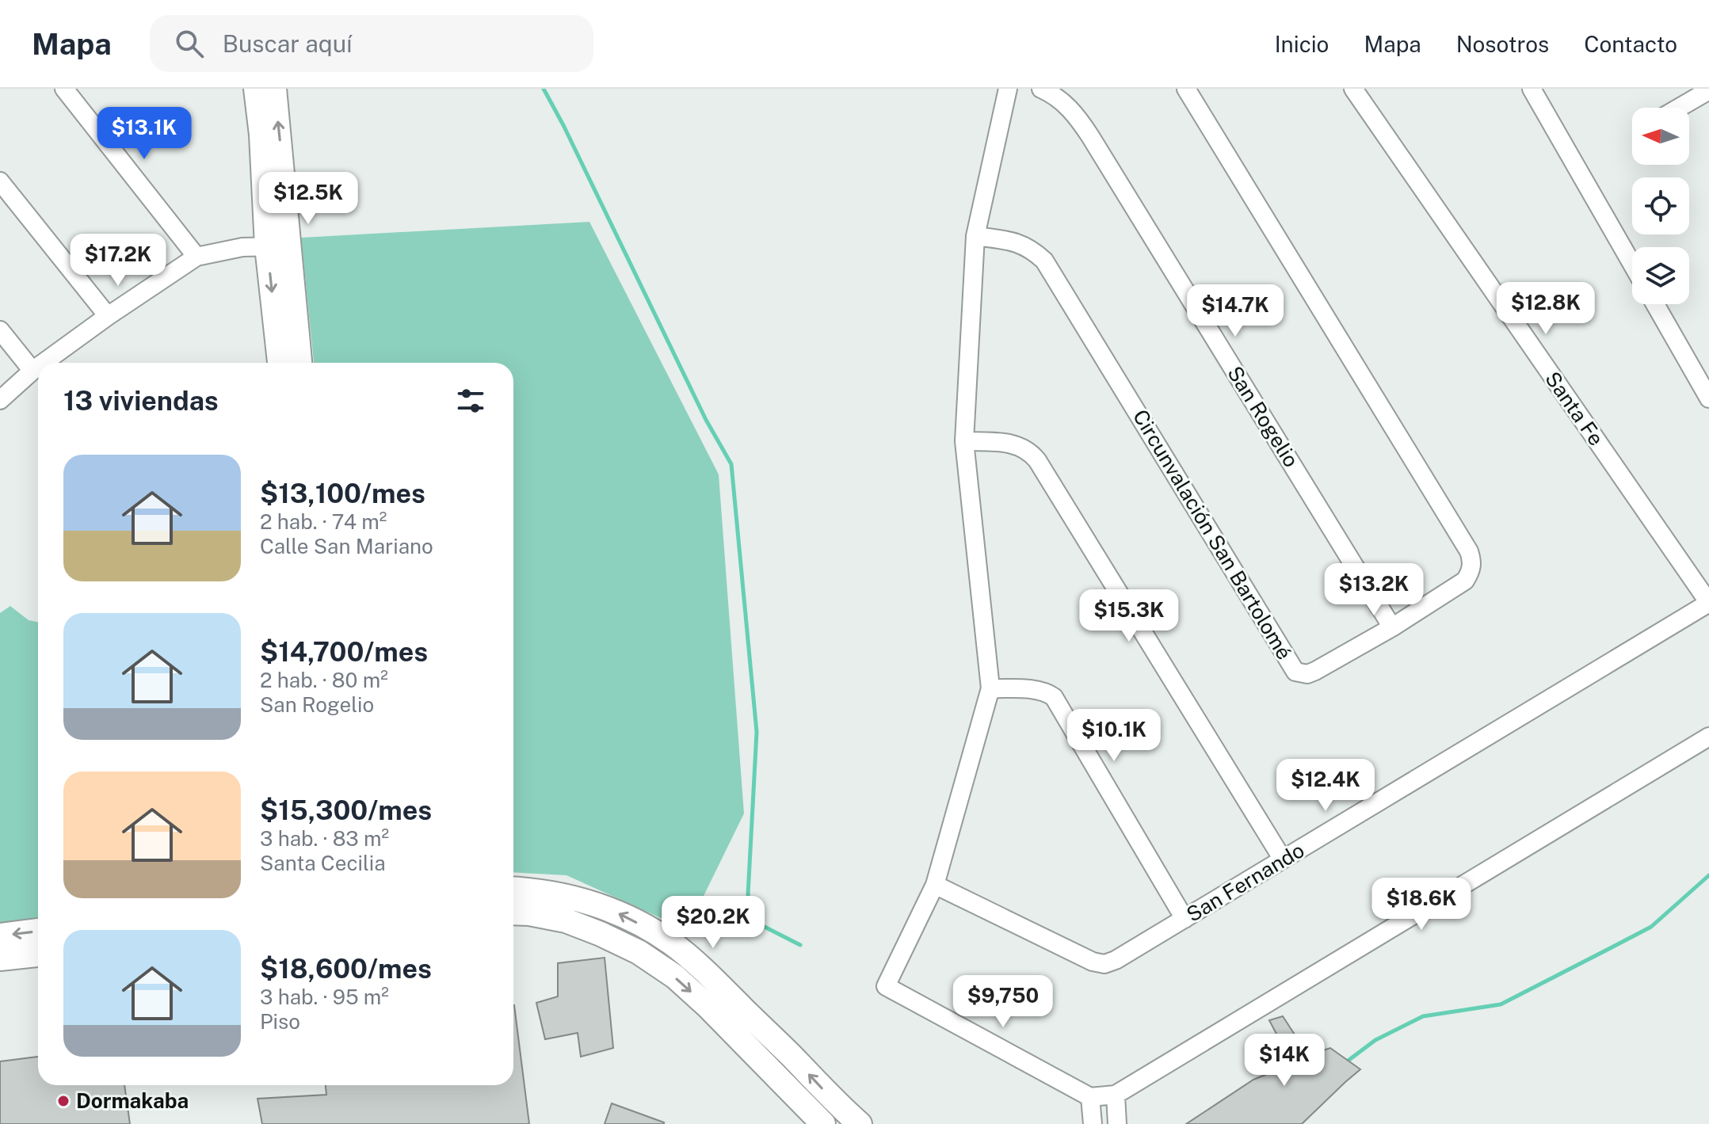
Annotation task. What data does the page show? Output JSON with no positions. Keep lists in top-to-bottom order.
{
  "streets": {
    "street": [
      "Santa Fe",
      "San Rogelio",
      "Circunvalación San Bartolomé",
      "San Fernando"
    ]
  },
  "crossings": [
    ["Santa Fe", "San Fernando"],
    ["San Rogelio", "Circunvalación San Bartolomé"]
  ],
  "places": ["Dormakaba"],
  "north": "left",
  "page": {
    "header": "Mapa",
    "search": "Buscar aquí",
    "nav": [
      "Inicio",
      "Mapa",
      "Nosotros",
      "Contacto"
    ],
    "price": [
      "$13.1K",
      "$12.5K",
      "$17.2K",
      "$12.8K",
      "$14.7K",
      "$13.2K",
      "$15.3K",
      "$10.1K",
      "$12.4K",
      "$18.6K",
      "$20.2K",
      "$9,750",
      "$14K"
    ],
    "heading": "13 viviendas",
    "list": [
      {
        "name": "$13,100/mes",
        "note": "2 hab. · 74 m² · Calle San Mariano"
      },
      {
        "name": "$14,700/mes",
        "note": "2 hab. · 80 m² · San Rogelio"
      },
      {
        "name": "$15,300/mes",
        "note": "3 hab. · 83 m² · Santa Cecilia"
      },
      {
        "name": "$18,600/mes",
        "note": "3 hab. · 95 m² · Piso"
      }
    ]
  }
}
